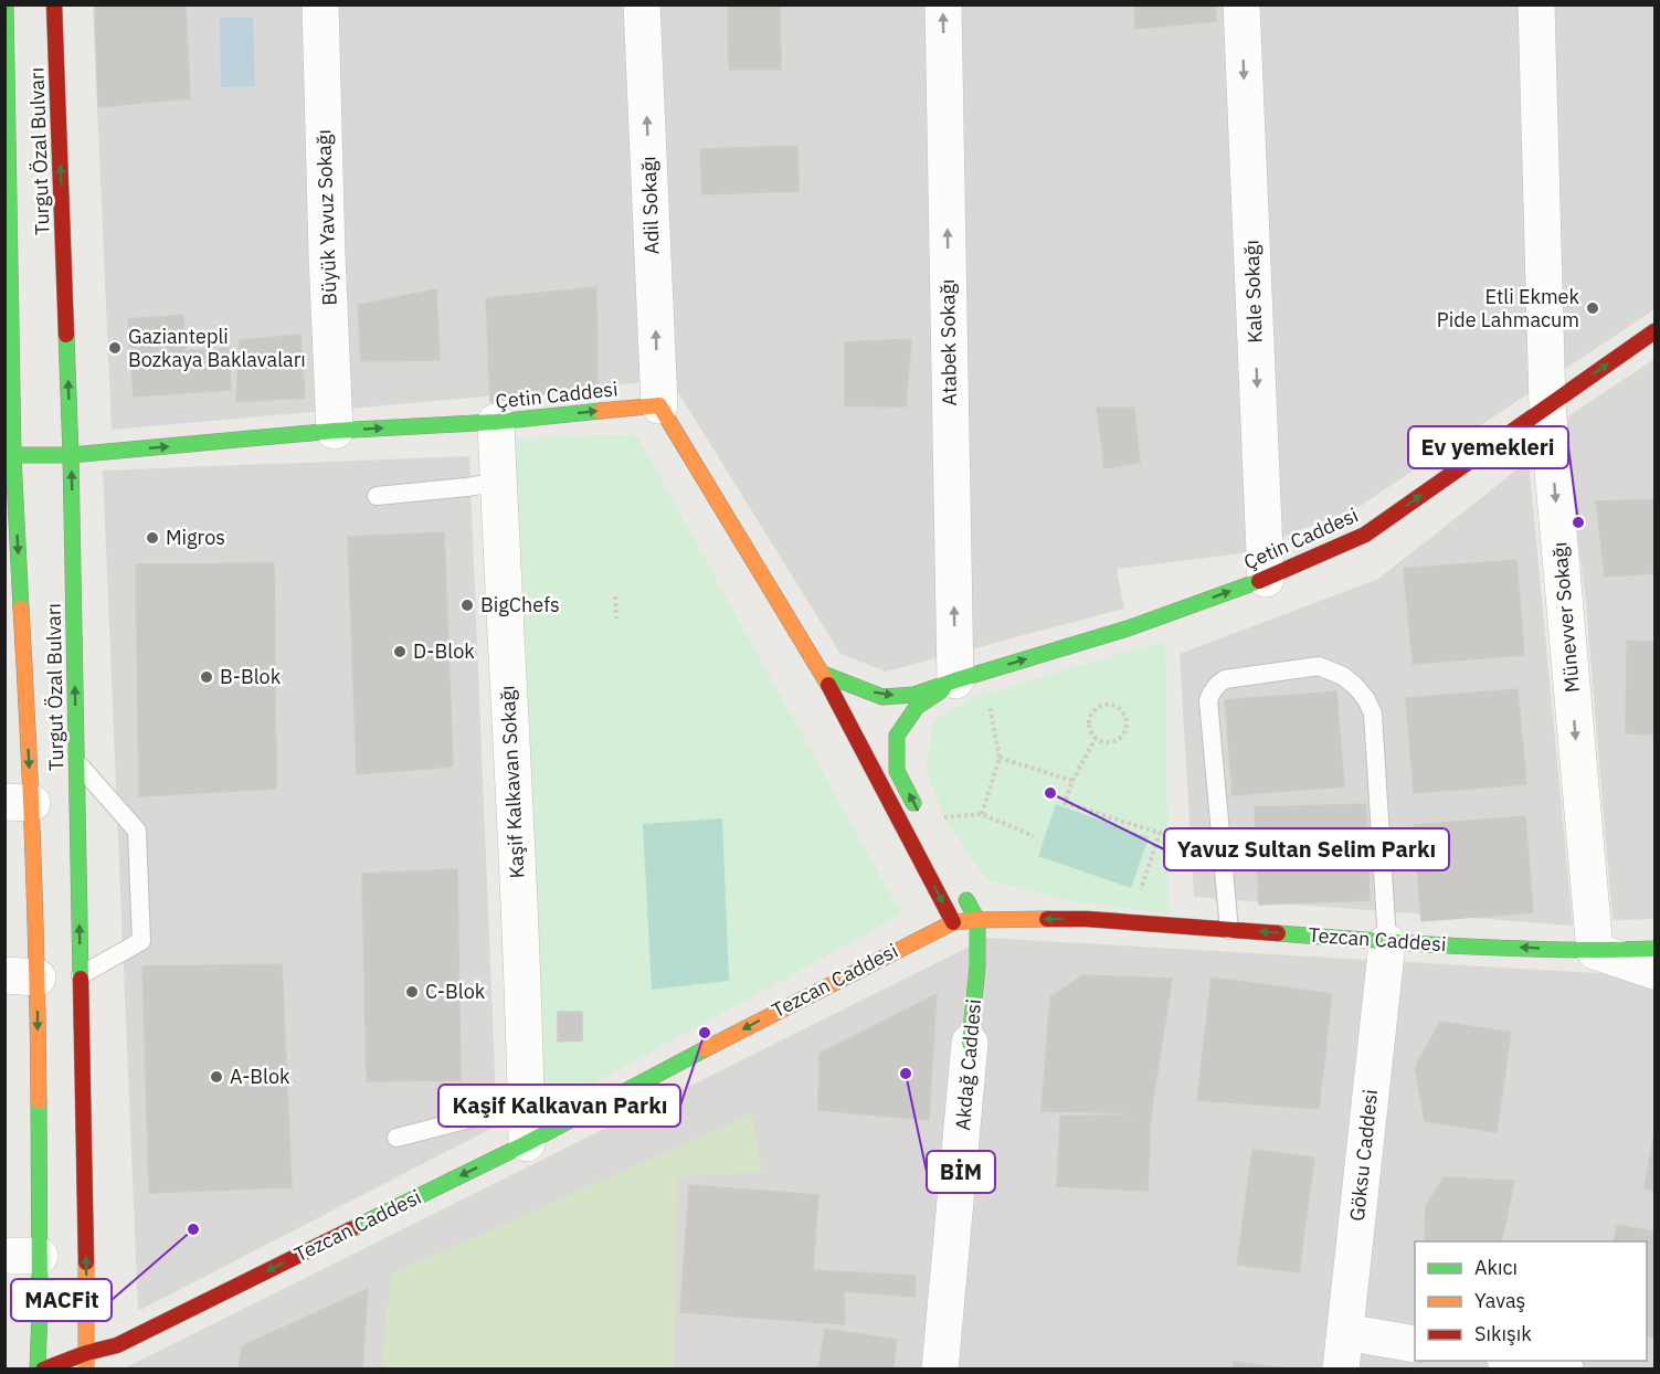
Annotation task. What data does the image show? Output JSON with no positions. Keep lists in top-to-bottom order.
{
  "streets": {
    "street": [
      "Turgut Özal Bulvarı",
      "Adil Sokağı",
      "Büyük Yavuz Sokağı",
      "Kale Sokağı",
      "Atabek Sokağı",
      "Çetin Caddesi",
      "Münevver Sokağı",
      "Kaşif Kalkavan Sokağı",
      "Tezcan Caddesi",
      "Akdağ Caddesi",
      "Göksu Caddesi"
    ]
  },
  "crossings": [
    ["Turgut Özal Bulvarı", "Çetin Caddesi"],
    ["Turgut Özal Bulvarı", "Tezcan Caddesi"],
    ["Adil Sokağı", "Çetin Caddesi"],
    ["Büyük Yavuz Sokağı", "Çetin Caddesi"],
    ["Kale Sokağı", "Çetin Caddesi"],
    ["Atabek Sokağı", "Çetin Caddesi"],
    ["Çetin Caddesi", "Münevver Sokağı"],
    ["Çetin Caddesi", "Kaşif Kalkavan Sokağı"],
    ["Münevver Sokağı", "Tezcan Caddesi"],
    ["Kaşif Kalkavan Sokağı", "Tezcan Caddesi"],
    ["Tezcan Caddesi", "Akdağ Caddesi"],
    ["Tezcan Caddesi", "Göksu Caddesi"]
  ],
  "one_way": [
    "Adil Sokağı",
    "Kale Sokağı",
    "Atabek Sokağı",
    "Çetin Caddesi",
    "Münevver Sokağı",
    "Tezcan Caddesi"
  ],
  "places": [
    "Etli Ekmek Pide Lahmacum",
    "Gaziantepli Bozkaya Baklavaları",
    "Ev yemekleri",
    "Migros",
    "BigChefs",
    "D-Blok",
    "B-Blok",
    "Yavuz Sultan Selim Parkı",
    "C-Blok",
    "Kaşif Kalkavan Parkı",
    "BİM",
    "A-Blok",
    "MACFit"
  ],
  "legend": ["Akıcı", "Yavaş", "Sıkışık"]
}
